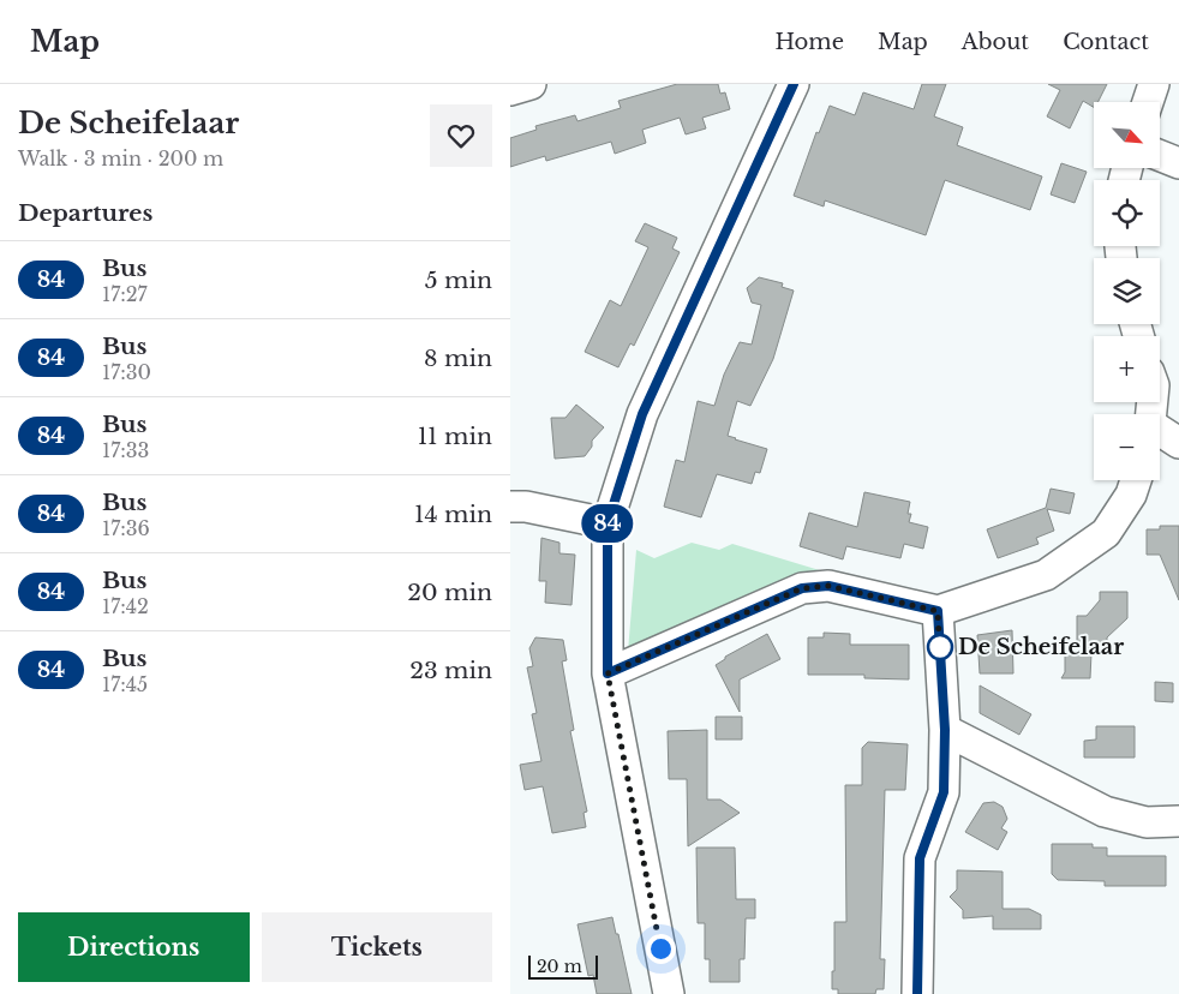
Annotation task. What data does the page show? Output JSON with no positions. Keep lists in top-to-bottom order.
{
  "places": ["De Scheifelaar"],
  "lines": ["bus line 84"],
  "scale_bar": "20 m",
  "north": "bottom right",
  "page": {
    "header": "Map",
    "nav": [
      "Home",
      "Map",
      "About",
      "Contact"
    ],
    "heading": [
      ["De Scheifelaar", "Walk · 3 min · 200 m"],
      "Departures"
    ],
    "on_map": "84",
    "map_buttons": ["+", "−"],
    "list": [
      {
        "mark": "84",
        "name": "Bus",
        "note": "17:27",
        "value": "5 min"
      },
      {
        "mark": "84",
        "name": "Bus",
        "note": "17:30",
        "value": "8 min"
      },
      {
        "mark": "84",
        "name": "Bus",
        "note": "17:33",
        "value": "11 min"
      },
      {
        "mark": "84",
        "name": "Bus",
        "note": "17:36",
        "value": "14 min"
      },
      {
        "mark": "84",
        "name": "Bus",
        "note": "17:42",
        "value": "20 min"
      },
      {
        "mark": "84",
        "name": "Bus",
        "note": "17:45",
        "value": "23 min"
      }
    ],
    "buttons": ["Directions", "Tickets"],
    "scale": "20 m"
  }
}
